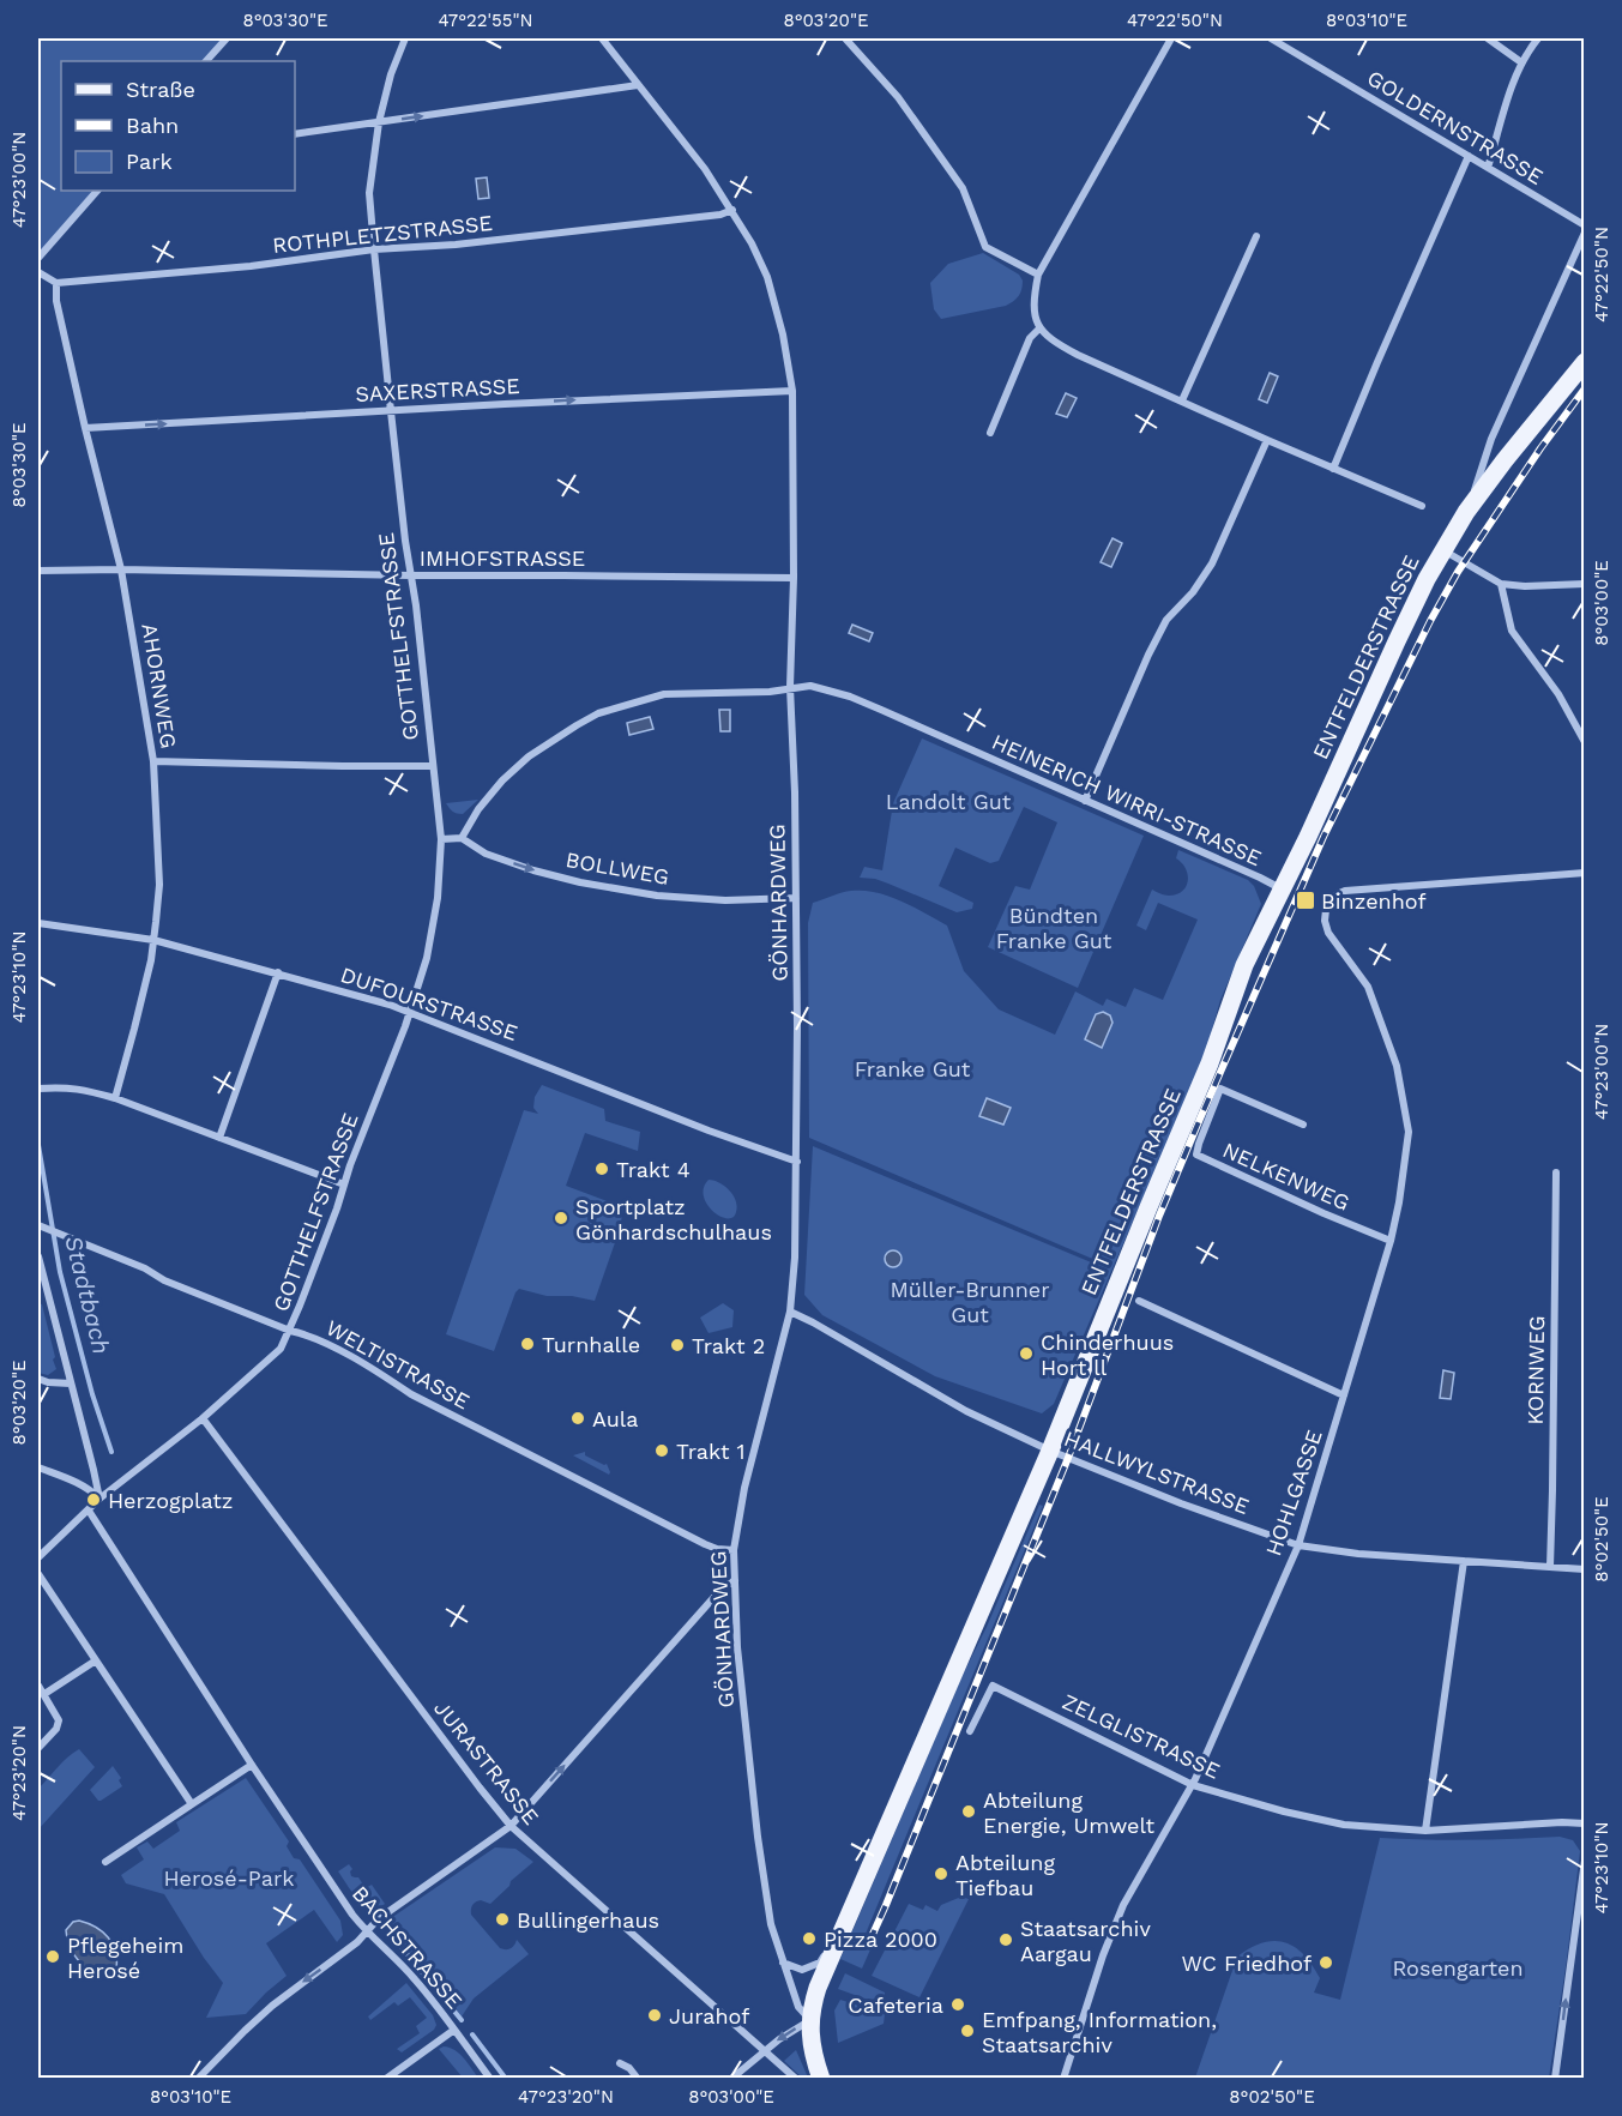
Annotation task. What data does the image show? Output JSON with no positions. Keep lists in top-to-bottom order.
{
  "streets": {
    "main road": ["ENTFELDERSTRASSE"],
    "street": [
      "GOLDERNSTRASSE",
      "ROTHPLETZSTRASSE",
      "SAXERSTRASSE",
      "IMHOFSTRASSE",
      "GOTTHELFSTRASSE",
      "AHORNWEG",
      "HEINERICH WIRRI-STRASSE",
      "BOLLWEG",
      "GÖNHARDWEG",
      "DUFOURSTRASSE",
      "NELKENWEG",
      "WELTISTRASSE",
      "KORNWEG",
      "HALLWYLSTRASSE",
      "HOHLGASSE",
      "ZELGLISTRASSE",
      "JURASTRASSE",
      "BACHSTRASSE"
    ]
  },
  "crossings": [
    ["ROTHPLETZSTRASSE", "GOTTHELFSTRASSE"],
    ["ROTHPLETZSTRASSE", "AHORNWEG"],
    ["ROTHPLETZSTRASSE", "GÖNHARDWEG"],
    ["SAXERSTRASSE", "GOTTHELFSTRASSE"],
    ["SAXERSTRASSE", "AHORNWEG"],
    ["SAXERSTRASSE", "GÖNHARDWEG"],
    ["IMHOFSTRASSE", "GOTTHELFSTRASSE"],
    ["IMHOFSTRASSE", "AHORNWEG"],
    ["IMHOFSTRASSE", "GÖNHARDWEG"],
    ["GOTTHELFSTRASSE", "DUFOURSTRASSE"],
    ["GOTTHELFSTRASSE", "WELTISTRASSE"],
    ["GOTTHELFSTRASSE", "JURASTRASSE"],
    ["ENTFELDERSTRASSE", "HEINERICH WIRRI-STRASSE"],
    ["ENTFELDERSTRASSE", "GÖNHARDWEG"],
    ["ENTFELDERSTRASSE", "HALLWYLSTRASSE"],
    ["AHORNWEG", "DUFOURSTRASSE"],
    ["HEINERICH WIRRI-STRASSE", "BOLLWEG"],
    ["HEINERICH WIRRI-STRASSE", "GÖNHARDWEG"],
    ["BOLLWEG", "GÖNHARDWEG"],
    ["GÖNHARDWEG", "DUFOURSTRASSE"],
    ["GÖNHARDWEG", "WELTISTRASSE"],
    ["GÖNHARDWEG", "HALLWYLSTRASSE"],
    ["NELKENWEG", "HOHLGASSE"],
    ["KORNWEG", "HALLWYLSTRASSE"],
    ["HALLWYLSTRASSE", "HOHLGASSE"],
    ["HOHLGASSE", "ZELGLISTRASSE"]
  ],
  "one_way": ["SAXERSTRASSE", "BOLLWEG"],
  "water": ["Stadtbach"],
  "parks": [
    "Landolt Gut",
    "Bündten Franke Gut",
    "Franke Gut",
    "Müller-Brunner Gut",
    "Herosé-Park",
    "Rosengarten"
  ],
  "places": {
    "transit": ["Binzenhof"],
    "other": [
      "Trakt 4",
      "Sportplatz Gönhardschulhaus",
      "Turnhalle",
      "Trakt 2",
      "Chinderhuus Hort ll",
      "Aula",
      "Trakt 1",
      "Herzogplatz",
      "Abteilung Energie, Umwelt",
      "Abteilung Tiefbau",
      "Bullingerhaus",
      "Pizza 2000",
      "Staatsarchiv Aargau",
      "Pflegeheim Herosé",
      "WC Friedhof",
      "Cafeteria",
      "Jurahof",
      "Emfpang, Information, Staatsarchiv"
    ]
  },
  "legend": ["Straße", "Bahn", "Park"],
  "coordinates": [
    "8°03'30\"E",
    "47°22'55\"N",
    "8°03'20\"E",
    "47°22'50\"N",
    "8°03'10\"E",
    "47°23'00\"N",
    "8°03'00\"E",
    "47°23'10\"N",
    "8°02'50\"E",
    "47°23'20\"N"
  ]
}
